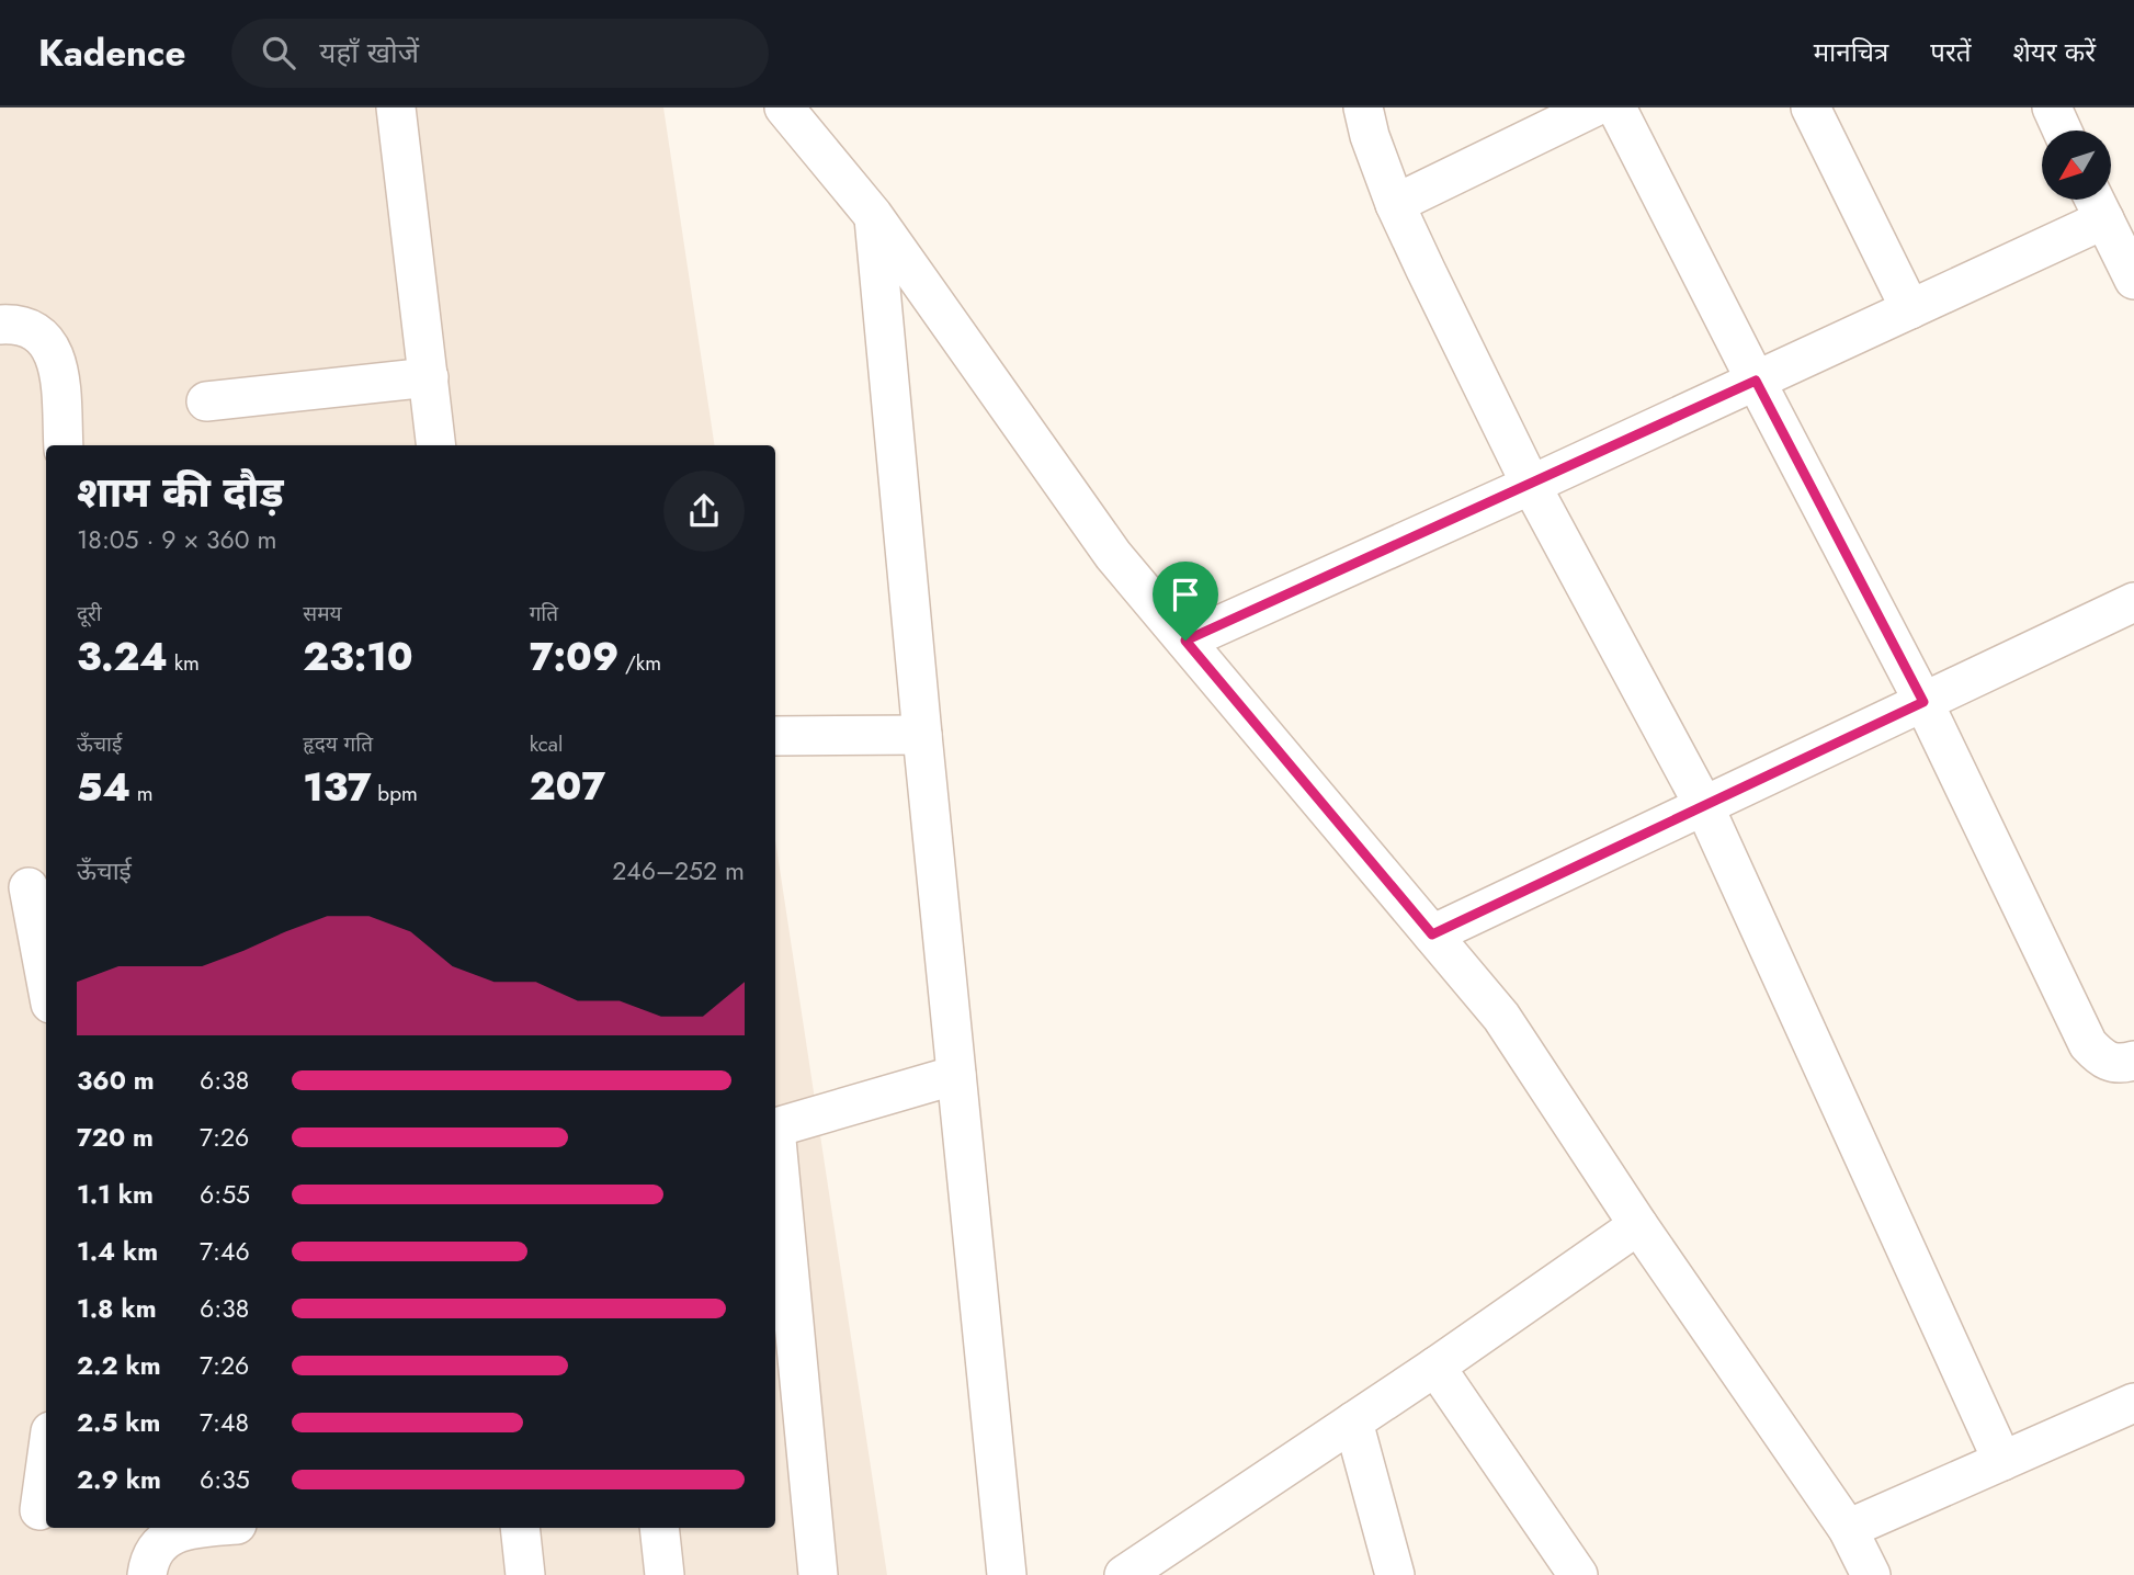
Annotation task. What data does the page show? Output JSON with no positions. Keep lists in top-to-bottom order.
{
  "north": "bottom left",
  "page": {
    "header": "Kadence",
    "search": "यहाँ खोजें",
    "nav": ["मानचित्र", "परतें", "शेयर करें"],
    "heading": ["शाम की दौड़", "18:05 · 9 × 360 m"],
    "stats": [
      ["दूरी", "3.24 km"],
      ["समय", "23:10"],
      ["गति", "7:09 /km"],
      ["ऊँचाई", "54 m"],
      ["हृदय गति", "137 bpm"],
      ["kcal", "207"]
    ],
    "chart": ["ऊँचाई", "246–252 m"],
    "list": [
      {
        "name": "360 m",
        "note": "6:38"
      },
      {
        "name": "720 m",
        "note": "7:26"
      },
      {
        "name": "1.1 km",
        "note": "6:55"
      },
      {
        "name": "1.4 km",
        "note": "7:46"
      },
      {
        "name": "1.8 km",
        "note": "6:38"
      },
      {
        "name": "2.2 km",
        "note": "7:26"
      },
      {
        "name": "2.5 km",
        "note": "7:48"
      },
      {
        "name": "2.9 km",
        "note": "6:35"
      }
    ]
  }
}
